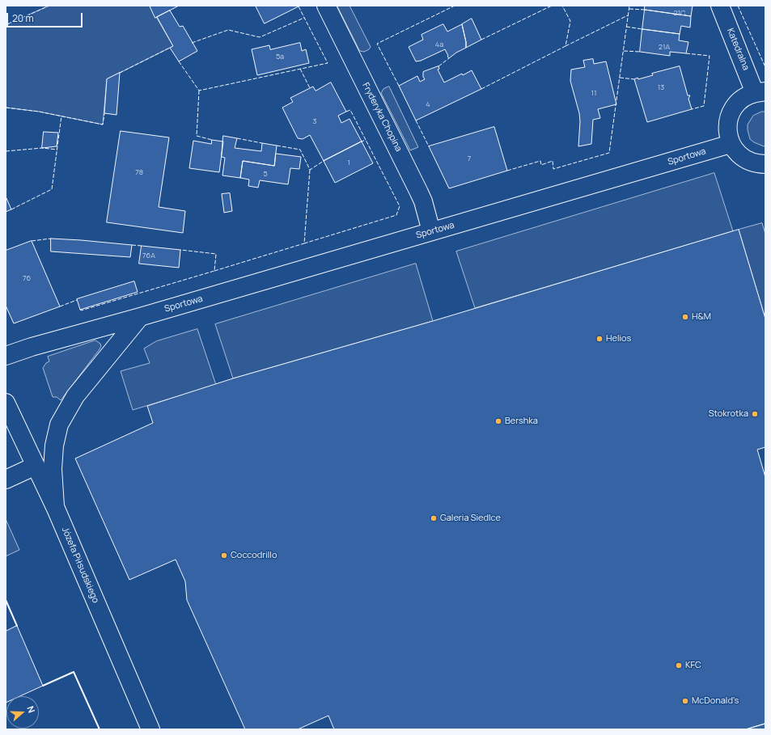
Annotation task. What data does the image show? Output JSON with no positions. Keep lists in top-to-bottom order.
{
  "streets": {
    "street": [
      "Katedralna",
      "Fryderyka Chopina",
      "Sportowa",
      "Józefa Piłsudskiego"
    ]
  },
  "crossings": [
    ["Fryderyka Chopina", "Sportowa"]
  ],
  "places": [
    "H&M",
    "Helios",
    "Stokrotka",
    "Bershka",
    "Galeria Siedlce",
    "Coccodrillo",
    "KFC",
    "McDonald's"
  ],
  "house_numbers": [
    "21C",
    "4a",
    "21A",
    "5a",
    "13",
    "11",
    "4",
    "3",
    "7",
    "1",
    "78",
    "5",
    "76A",
    "76"
  ],
  "scale_bar": "20 m",
  "north": "right"
}
